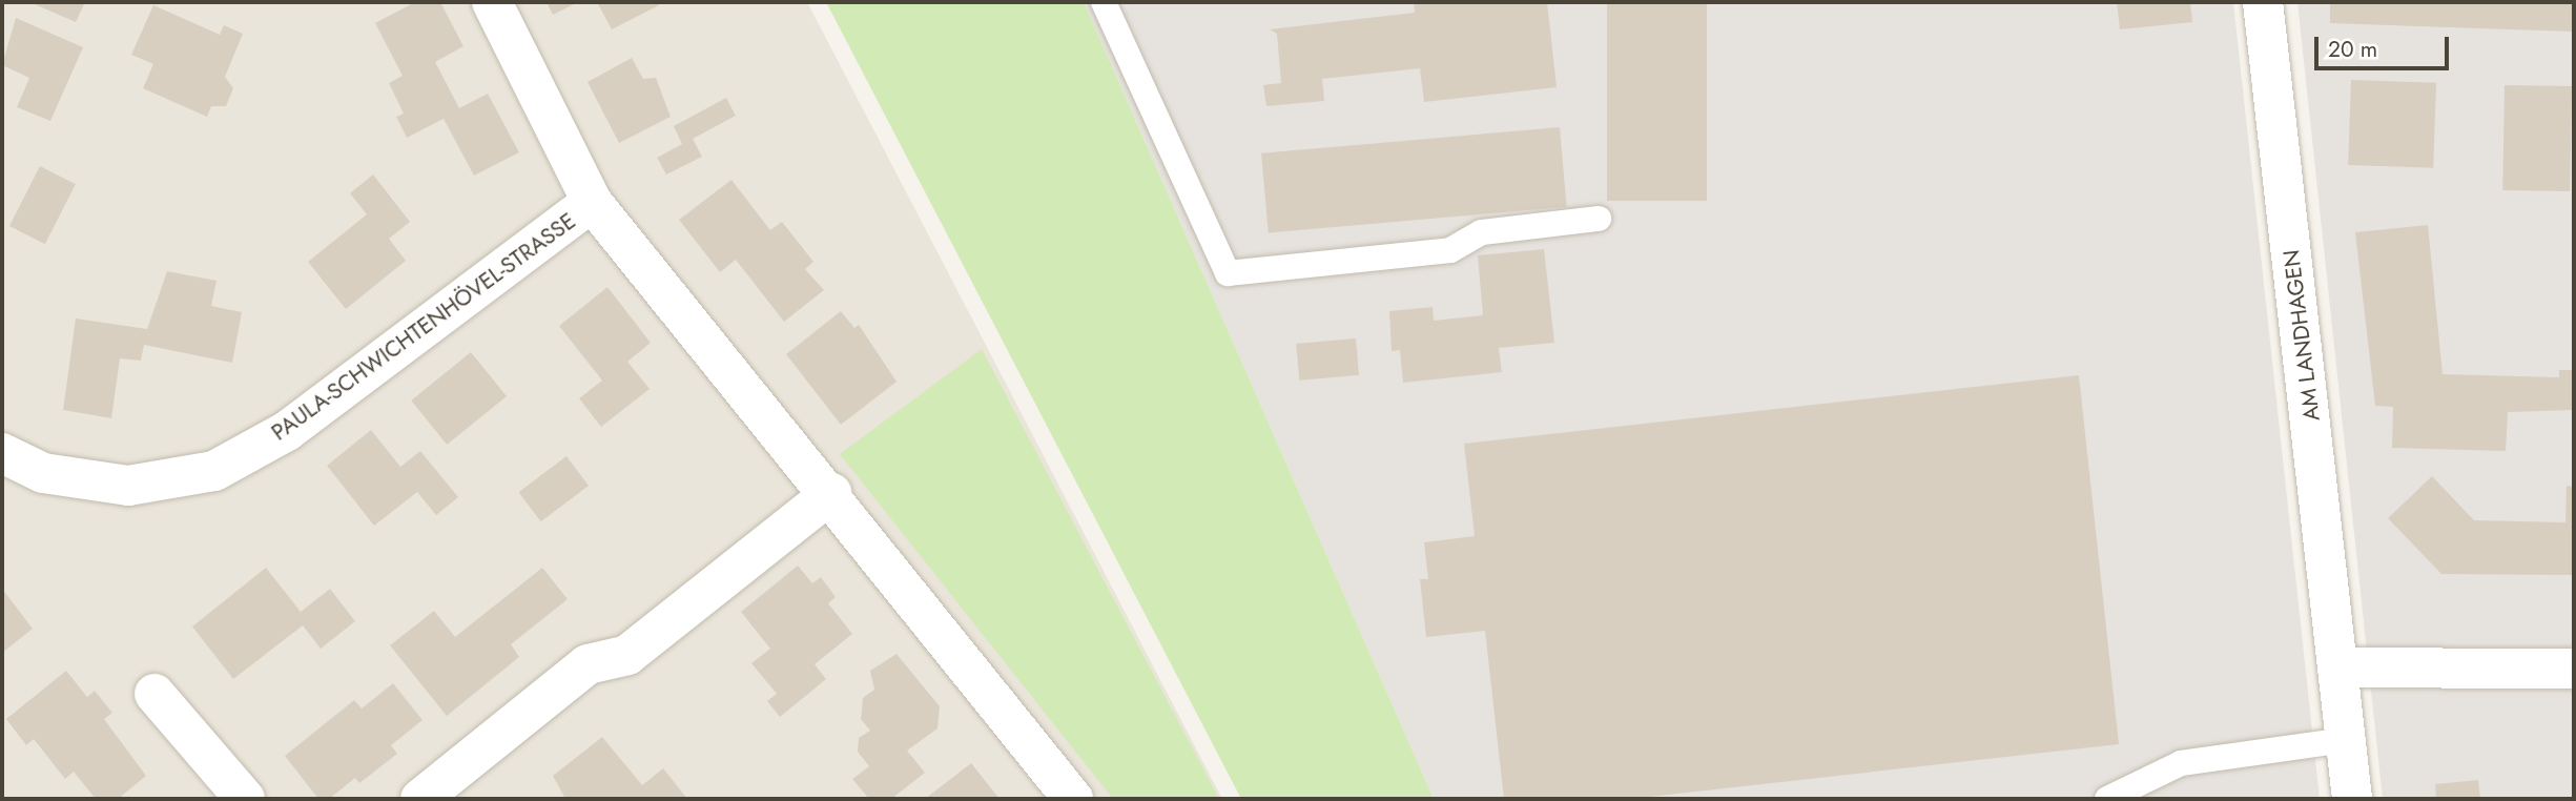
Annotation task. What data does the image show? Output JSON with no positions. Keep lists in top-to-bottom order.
{
  "streets": {
    "street": ["PAULA-SCHWICHTENHÖVEL-STRASSE", "AM LANDHAGEN"]
  },
  "scale_bar": "20 m"
}
